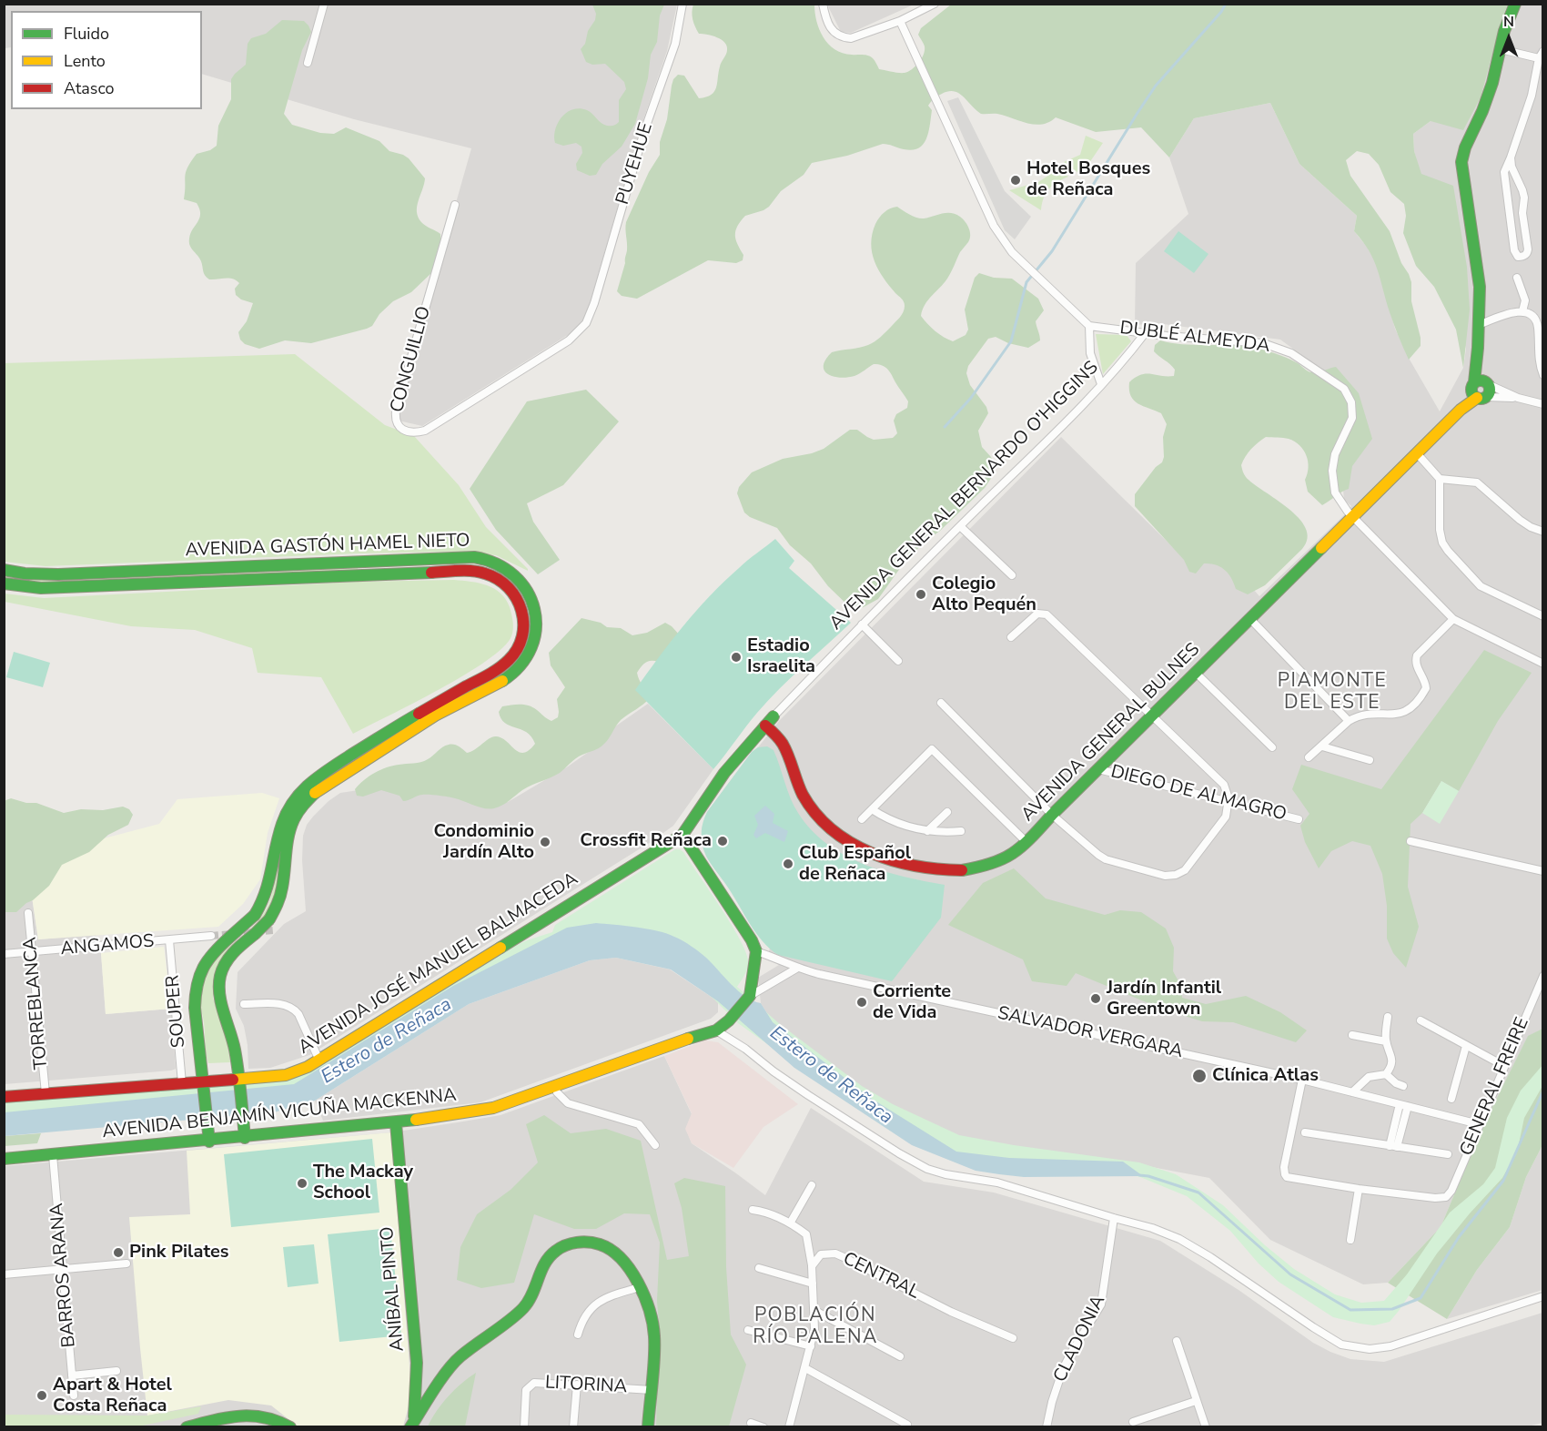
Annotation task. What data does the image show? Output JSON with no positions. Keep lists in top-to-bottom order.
{
  "streets": {
    "street": [
      "PUYEHUE",
      "DUBLÉ ALMEYDA",
      "CONGUILLIO",
      "AVENIDA GENERAL BERNARDO O'HIGGINS",
      "AVENIDA GASTÓN HAMEL NIETO",
      "AVENIDA GENERAL BULNES",
      "DIEGO DE ALMAGRO",
      "ANGAMOS",
      "AVENIDA JOSÉ MANUEL BALMACEDA",
      "TORREBLANCA",
      "SOUPER",
      "SALVADOR VERGARA",
      "GENERAL FREIRE",
      "AVENIDA BENJAMÍN VICUÑA MACKENNA",
      "BARROS ARANA",
      "CENTRAL",
      "ANÍBAL PINTO",
      "CLADONIA",
      "LITORINA"
    ]
  },
  "crossings": [
    ["PUYEHUE", "CONGUILLIO"],
    ["DUBLÉ ALMEYDA", "AVENIDA GENERAL BERNARDO O'HIGGINS"],
    ["DUBLÉ ALMEYDA", "AVENIDA GENERAL BULNES"],
    ["AVENIDA GENERAL BERNARDO O'HIGGINS", "AVENIDA GENERAL BULNES"],
    ["AVENIDA GENERAL BERNARDO O'HIGGINS", "AVENIDA JOSÉ MANUEL BALMACEDA"],
    ["AVENIDA GASTÓN HAMEL NIETO", "AVENIDA JOSÉ MANUEL BALMACEDA"],
    ["AVENIDA GASTÓN HAMEL NIETO", "AVENIDA BENJAMÍN VICUÑA MACKENNA"],
    ["AVENIDA GENERAL BULNES", "DIEGO DE ALMAGRO"],
    ["ANGAMOS", "TORREBLANCA"],
    ["ANGAMOS", "SOUPER"],
    ["AVENIDA JOSÉ MANUEL BALMACEDA", "TORREBLANCA"],
    ["AVENIDA JOSÉ MANUEL BALMACEDA", "SOUPER"],
    ["SALVADOR VERGARA", "GENERAL FREIRE"],
    ["AVENIDA BENJAMÍN VICUÑA MACKENNA", "BARROS ARANA"],
    ["AVENIDA BENJAMÍN VICUÑA MACKENNA", "ANÍBAL PINTO"]
  ],
  "districts": ["PIAMONTE DEL ESTE", "POBLACIÓN RÍO PALENA"],
  "water": ["Estero de Reñaca"],
  "places": [
    "Hotel Bosques de Reñaca",
    "Colegio Alto Pequén",
    "Estadio Israelita",
    "Crossfit Reñaca",
    "Condominio Jardín Alto",
    "Club Español de Reñaca",
    "Jardín Infantil Greentown",
    "Corriente de Vida",
    "Clínica Atlas",
    "The Mackay School",
    "Pink Pilates",
    "Apart & Hotel Costa Reñaca"
  ],
  "legend": ["Fluido", "Lento", "Atasco"],
  "north": "top"
}
